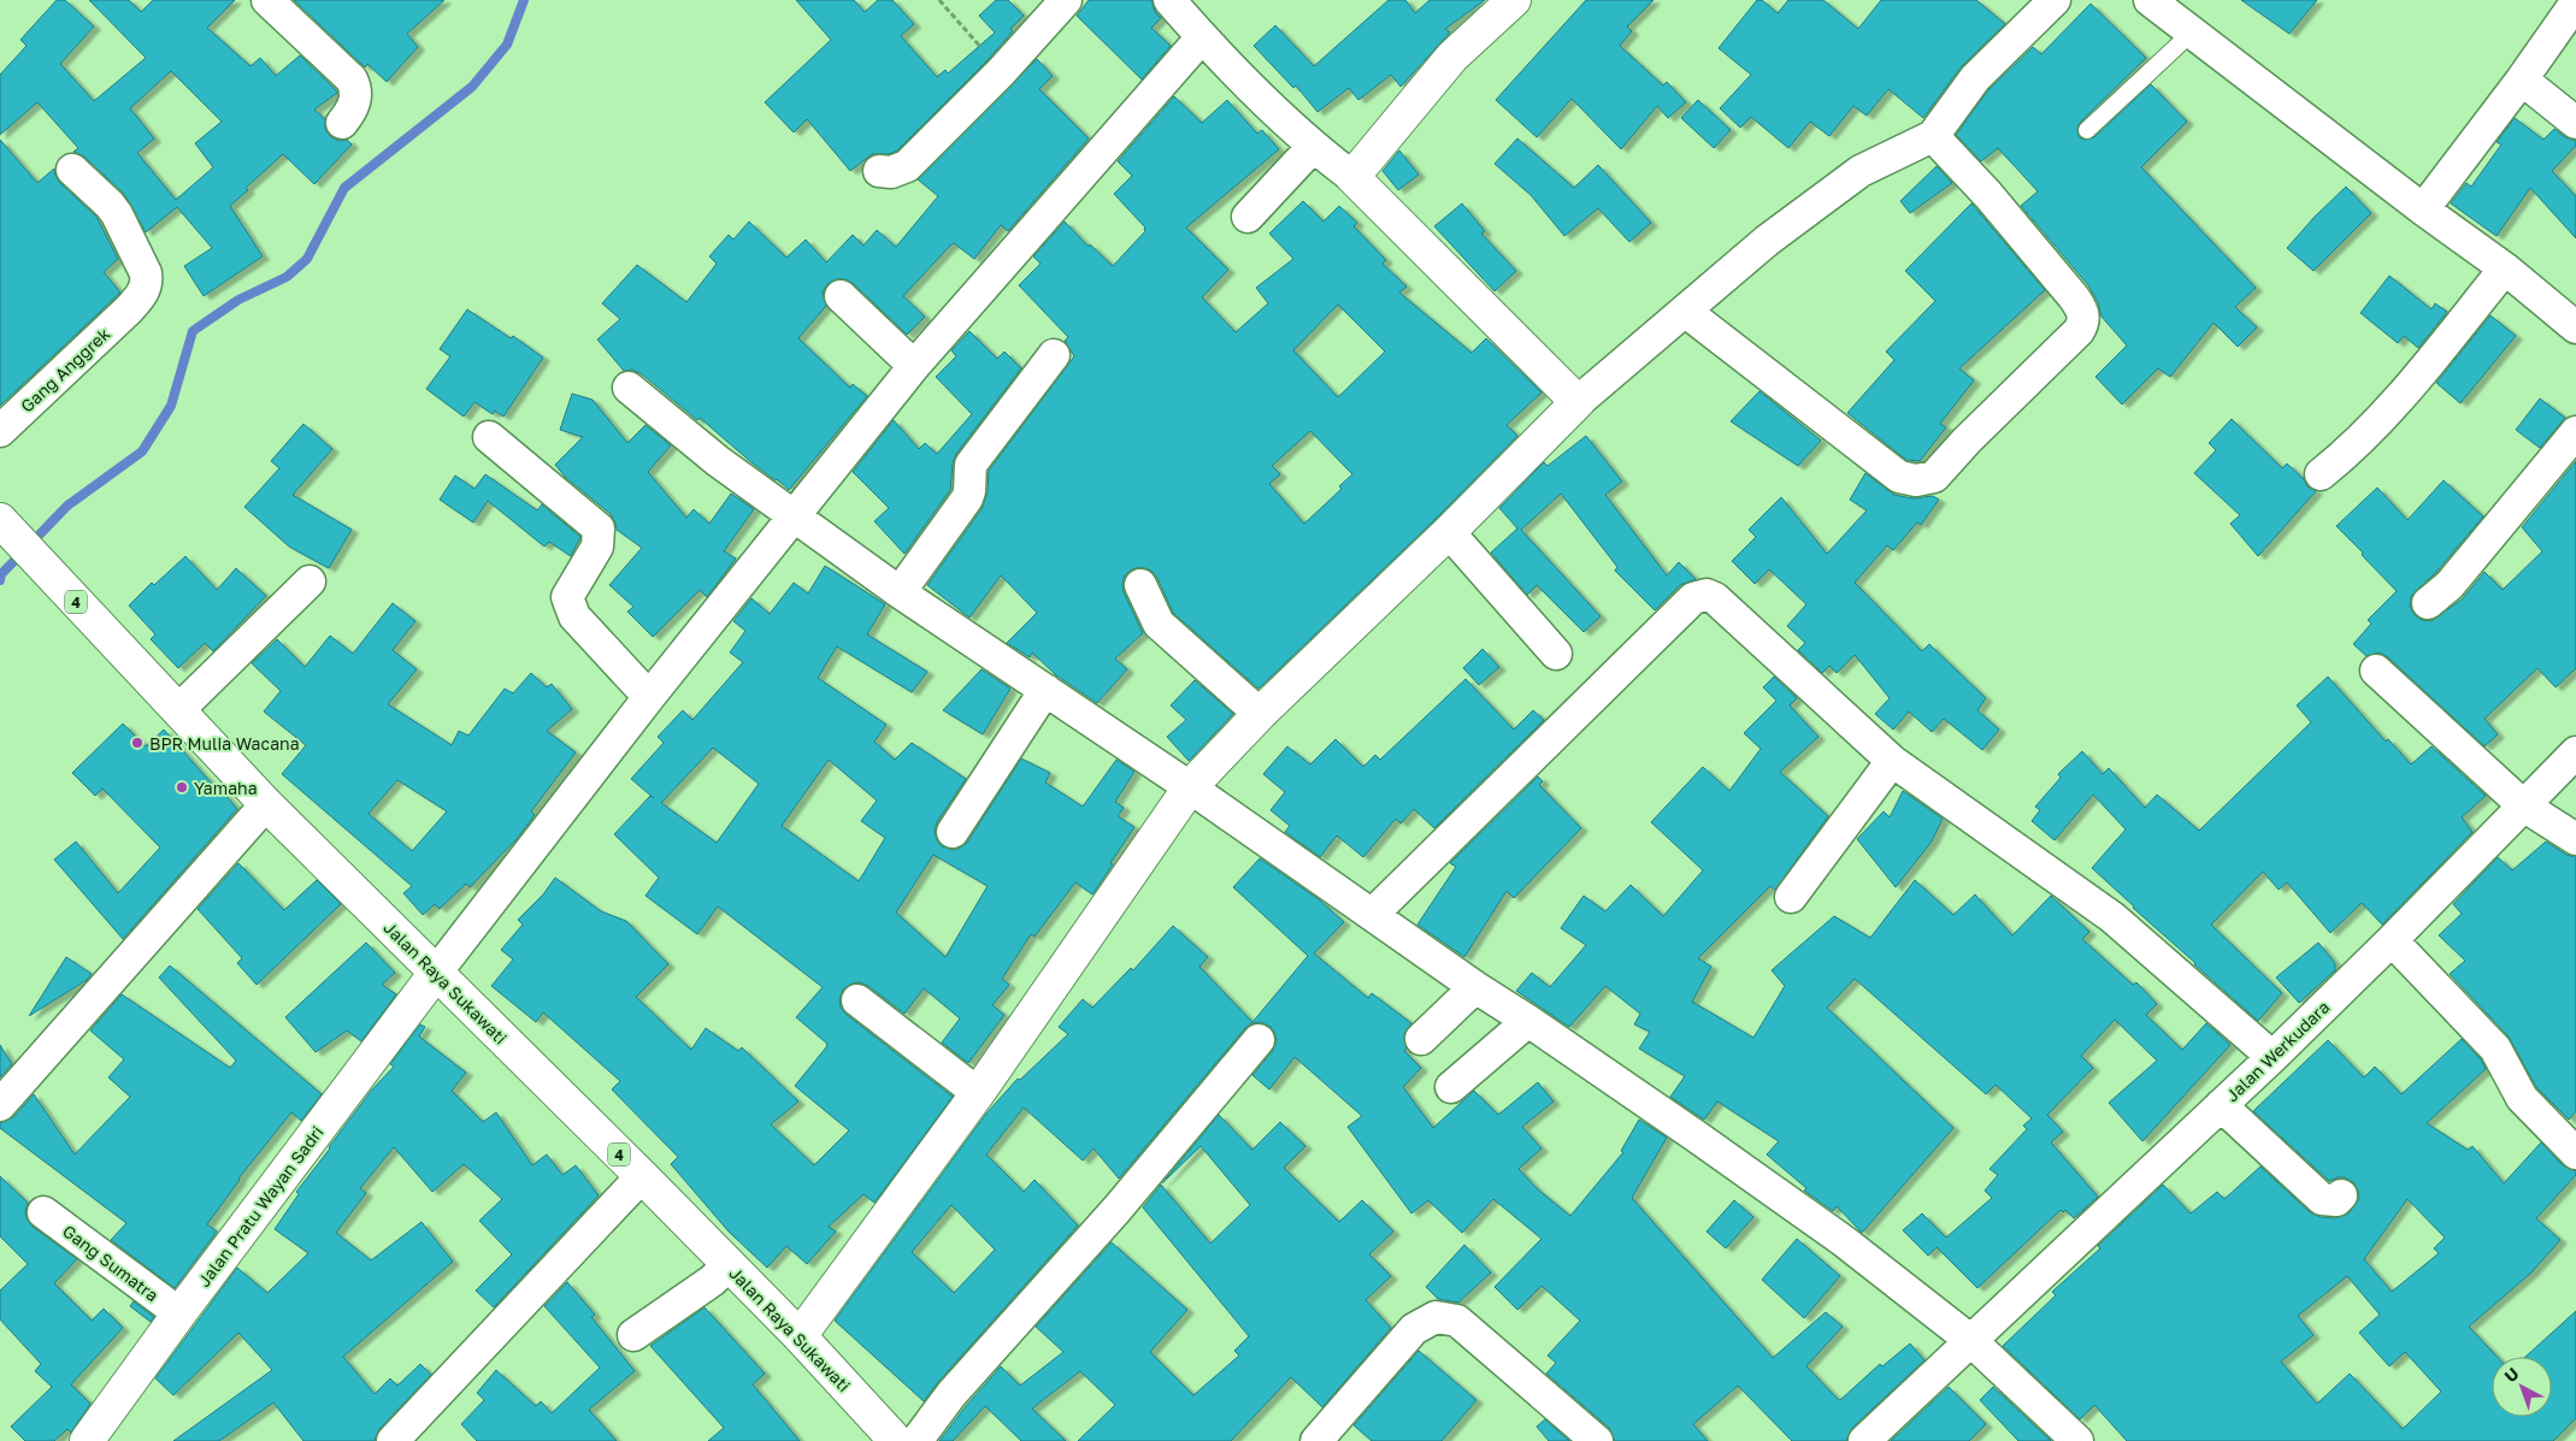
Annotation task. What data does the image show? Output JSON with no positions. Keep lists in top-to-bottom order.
{
  "streets": {
    "main road": ["4", "Jalan Raya Sukawati", "Jalan Pratu Wayan Sadri"],
    "street": ["Gang Anggrek", "Jalan Werkudara", "Gang Sumatra"]
  },
  "crossings": [
    ["Jalan Raya Sukawati", "Jalan Pratu Wayan Sadri"],
    ["Jalan Pratu Wayan Sadri", "Gang Sumatra"]
  ],
  "places": ["BPR Mulia Wacana", "Yamaha"],
  "north": "top left"
}
